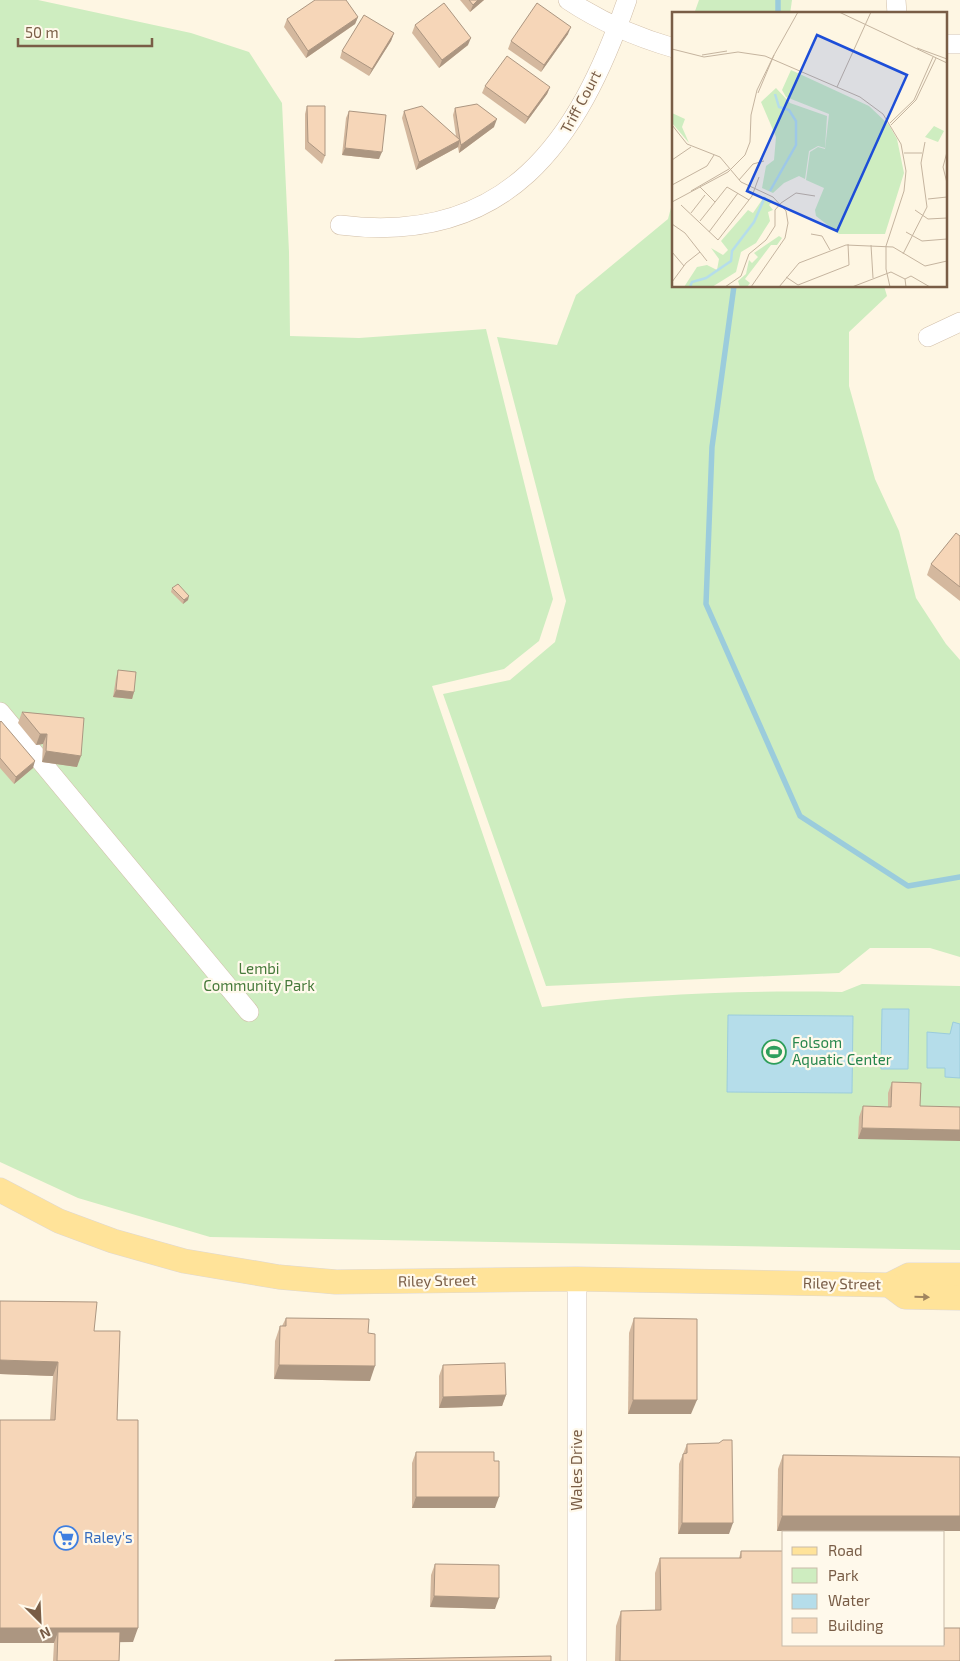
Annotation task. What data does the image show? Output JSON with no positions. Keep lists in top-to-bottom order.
{
  "streets": {
    "main road": ["Riley Street"],
    "street": ["Triff Court", "Wales Drive"]
  },
  "crossings": [
    ["Riley Street", "Wales Drive"]
  ],
  "parks": ["Lembi Community Park"],
  "places": {
    "sports": ["Folsom Aquatic Center"],
    "supermarket": ["Raley's"]
  },
  "legend": [
    "Road",
    "Park",
    "Water",
    "Building"
  ],
  "scale_bar": "50 m",
  "north": "bottom right"
}
